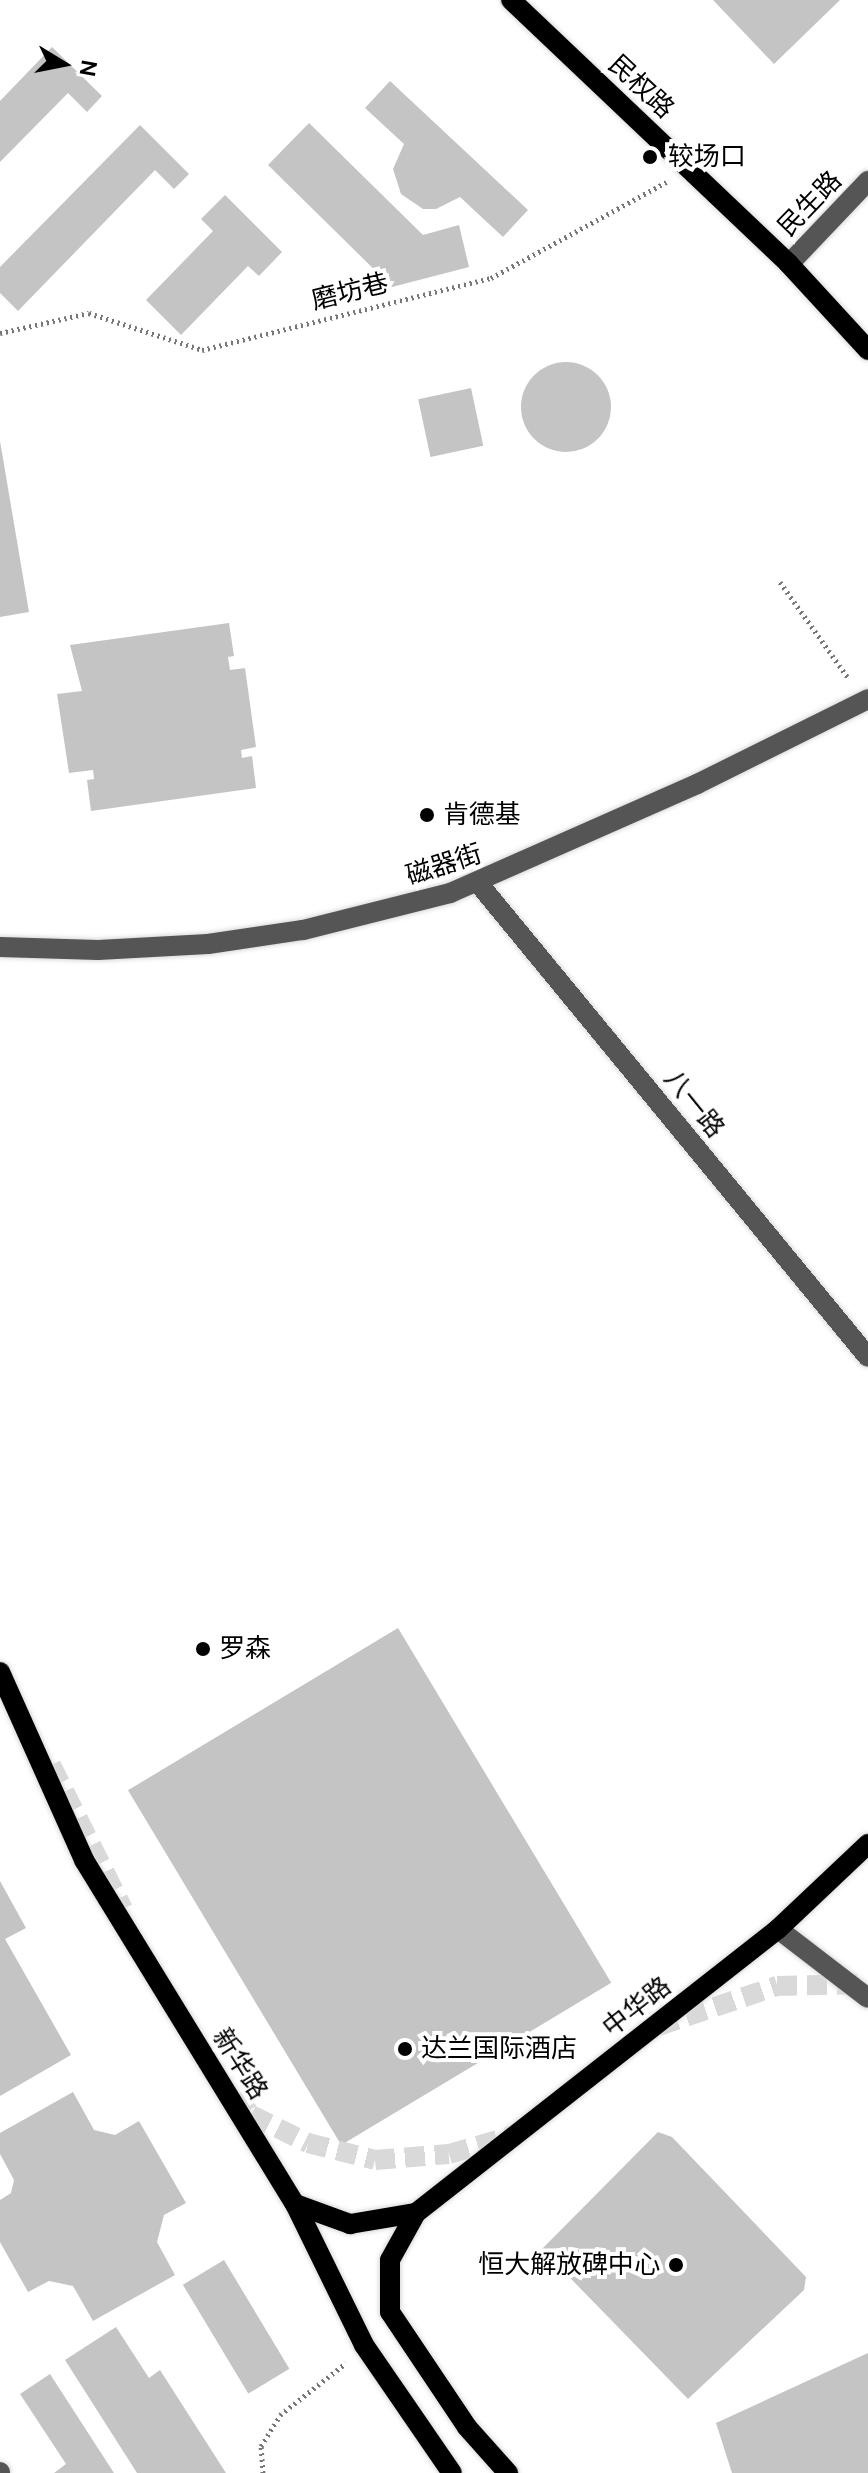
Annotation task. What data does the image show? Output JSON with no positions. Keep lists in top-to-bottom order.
{
  "streets": {
    "main road": ["民权路", "中华路", "新华路"],
    "street": ["民生路", "磁器街", "八一路"],
    "path": ["磨坊巷"]
  },
  "crossings": [
    ["民权路", "民生路"],
    ["民权路", "磨坊巷"],
    ["磁器街", "八一路"],
    ["中华路", "新华路"]
  ],
  "places": [
    "较场口",
    "肯德基",
    "罗森",
    "达兰国际酒店",
    "恒大解放碑中心"
  ],
  "north": "right"
}
